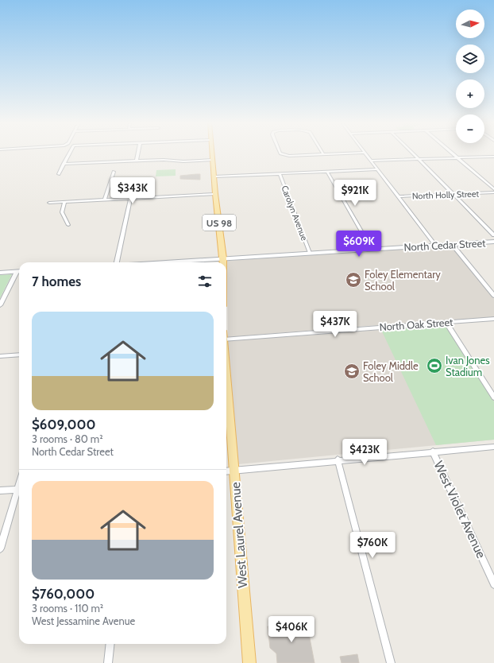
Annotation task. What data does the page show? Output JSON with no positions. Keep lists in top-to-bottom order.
{
  "streets": {
    "main road": ["US 98", "West Laurel Avenue"],
    "street": [
      "North Holly Street",
      "Carolyn Avenue",
      "North Cedar Street",
      "North Oak Street",
      "West Violet Avenue"
    ]
  },
  "crossings": [
    ["Carolyn Avenue", "North Cedar Street"],
    ["US 98", "North Cedar Street"]
  ],
  "places": {
    "school or university": ["Foley Elementary School", "Foley Middle School"],
    "sports": ["Ivan Jones Stadium"]
  },
  "north": "right",
  "page": {
    "map_buttons": ["+", "−"],
    "price": [
      "$343K",
      "$921K",
      "$609K",
      "$437K",
      "$423K",
      "$760K",
      "$406K"
    ],
    "heading": "7 homes",
    "list": [
      {
        "name": "$609,000",
        "note": "3 rooms · 80 m² · North Cedar Street"
      },
      {
        "name": "$760,000",
        "note": "3 rooms · 110 m² · West Jessamine Avenue"
      }
    ]
  }
}
